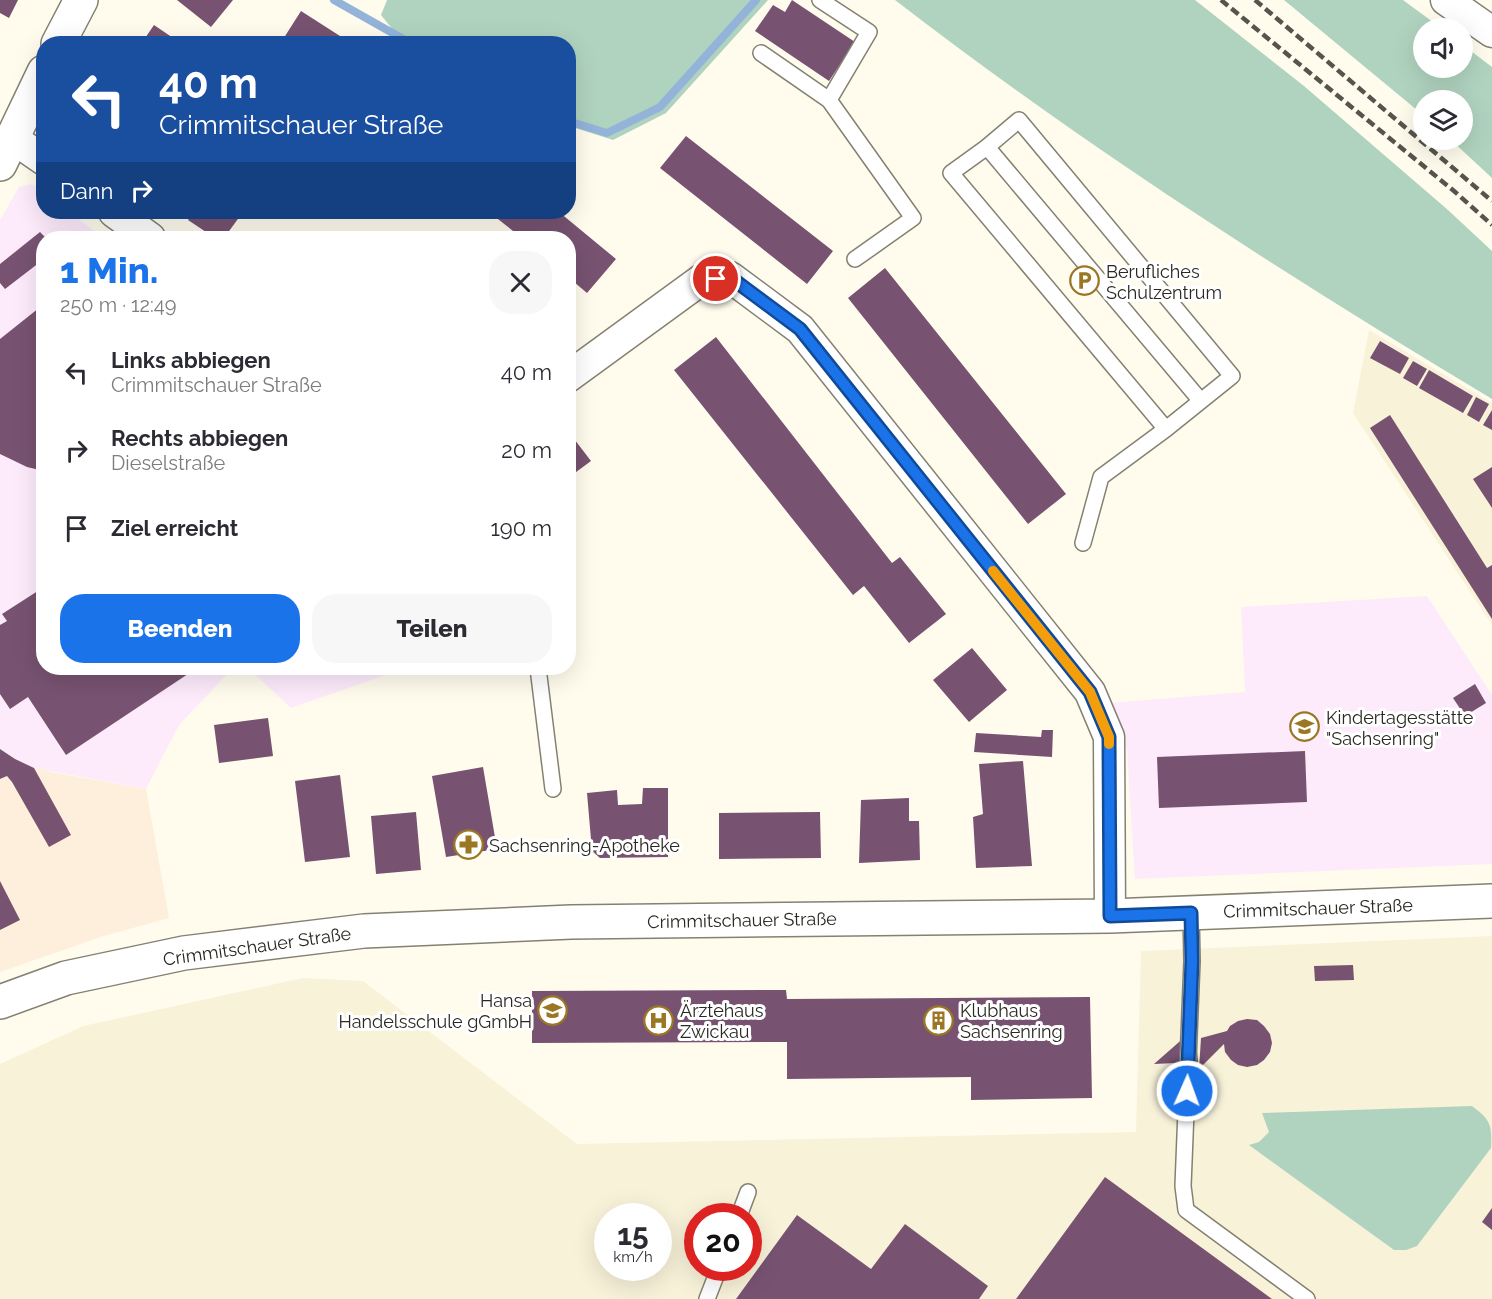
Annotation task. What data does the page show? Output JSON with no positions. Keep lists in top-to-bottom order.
{
  "streets": {
    "main road": ["Crimmitschauer Straße"]
  },
  "places": {
    "parking": ["Berufliches Schulzentrum"],
    "school or university": ["Kindertagesstätte \"Sachsenring\"", "Hansa Handelsschule gGmbH"],
    "pharmacy": ["Sachsenring-Apotheke"],
    "hospital": ["Ärztehaus Zwickau"],
    "building": ["Klubhaus Sachsenring"]
  },
  "page": {
    "turn": ["40 m", "Crimmitschauer Straße"],
    "then": "Dann",
    "heading": ["1 Min.", "250 m · 12:49"],
    "list": [
      {
        "name": "Links abbiegen",
        "note": "Crimmitschauer Straße",
        "value": "40 m"
      },
      {
        "name": "Rechts abbiegen",
        "note": "Dieselstraße",
        "value": "20 m"
      },
      {
        "name": "Ziel erreicht",
        "value": "190 m"
      }
    ],
    "buttons": ["Beenden", "Teilen"],
    "speed": "15 km/h",
    "limit": "20"
  }
}
